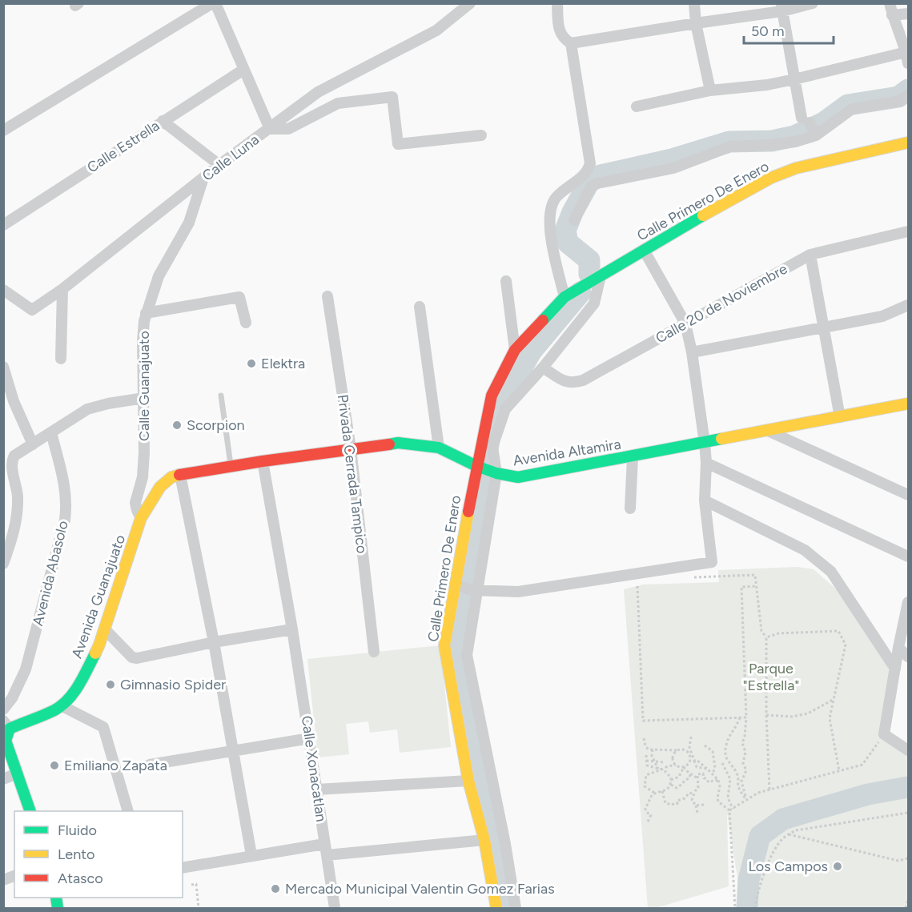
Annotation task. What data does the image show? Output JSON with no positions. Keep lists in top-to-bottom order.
{
  "streets": {
    "street": [
      "Calle Estrella",
      "Calle Luna",
      "Calle Primero De Enero",
      "Calle 20 de Noviembre",
      "Calle Guanajuato",
      "Avenida Altamira",
      "Privada Cerrada Tampico",
      "Avenida Abasolo",
      "Avenida Guanajuato",
      "Calle Xonacatlan"
    ]
  },
  "crossings": [
    ["Calle Luna", "Calle Guanajuato"],
    ["Calle Primero De Enero", "Avenida Altamira"],
    ["Calle Guanajuato", "Avenida Altamira"],
    ["Calle Guanajuato", "Avenida Guanajuato"],
    ["Avenida Altamira", "Privada Cerrada Tampico"],
    ["Avenida Altamira", "Avenida Guanajuato"],
    ["Avenida Altamira", "Calle Xonacatlan"]
  ],
  "parks": ["Parque \"Estrella\""],
  "places": [
    "Elektra",
    "Scorpion",
    "Gimnasio Spider",
    "Emiliano Zapata",
    "Los Campos",
    "Mercado Municipal Valentin Gomez Farias"
  ],
  "legend": ["Fluido", "Lento", "Atasco"],
  "scale_bar": "50 m"
}
